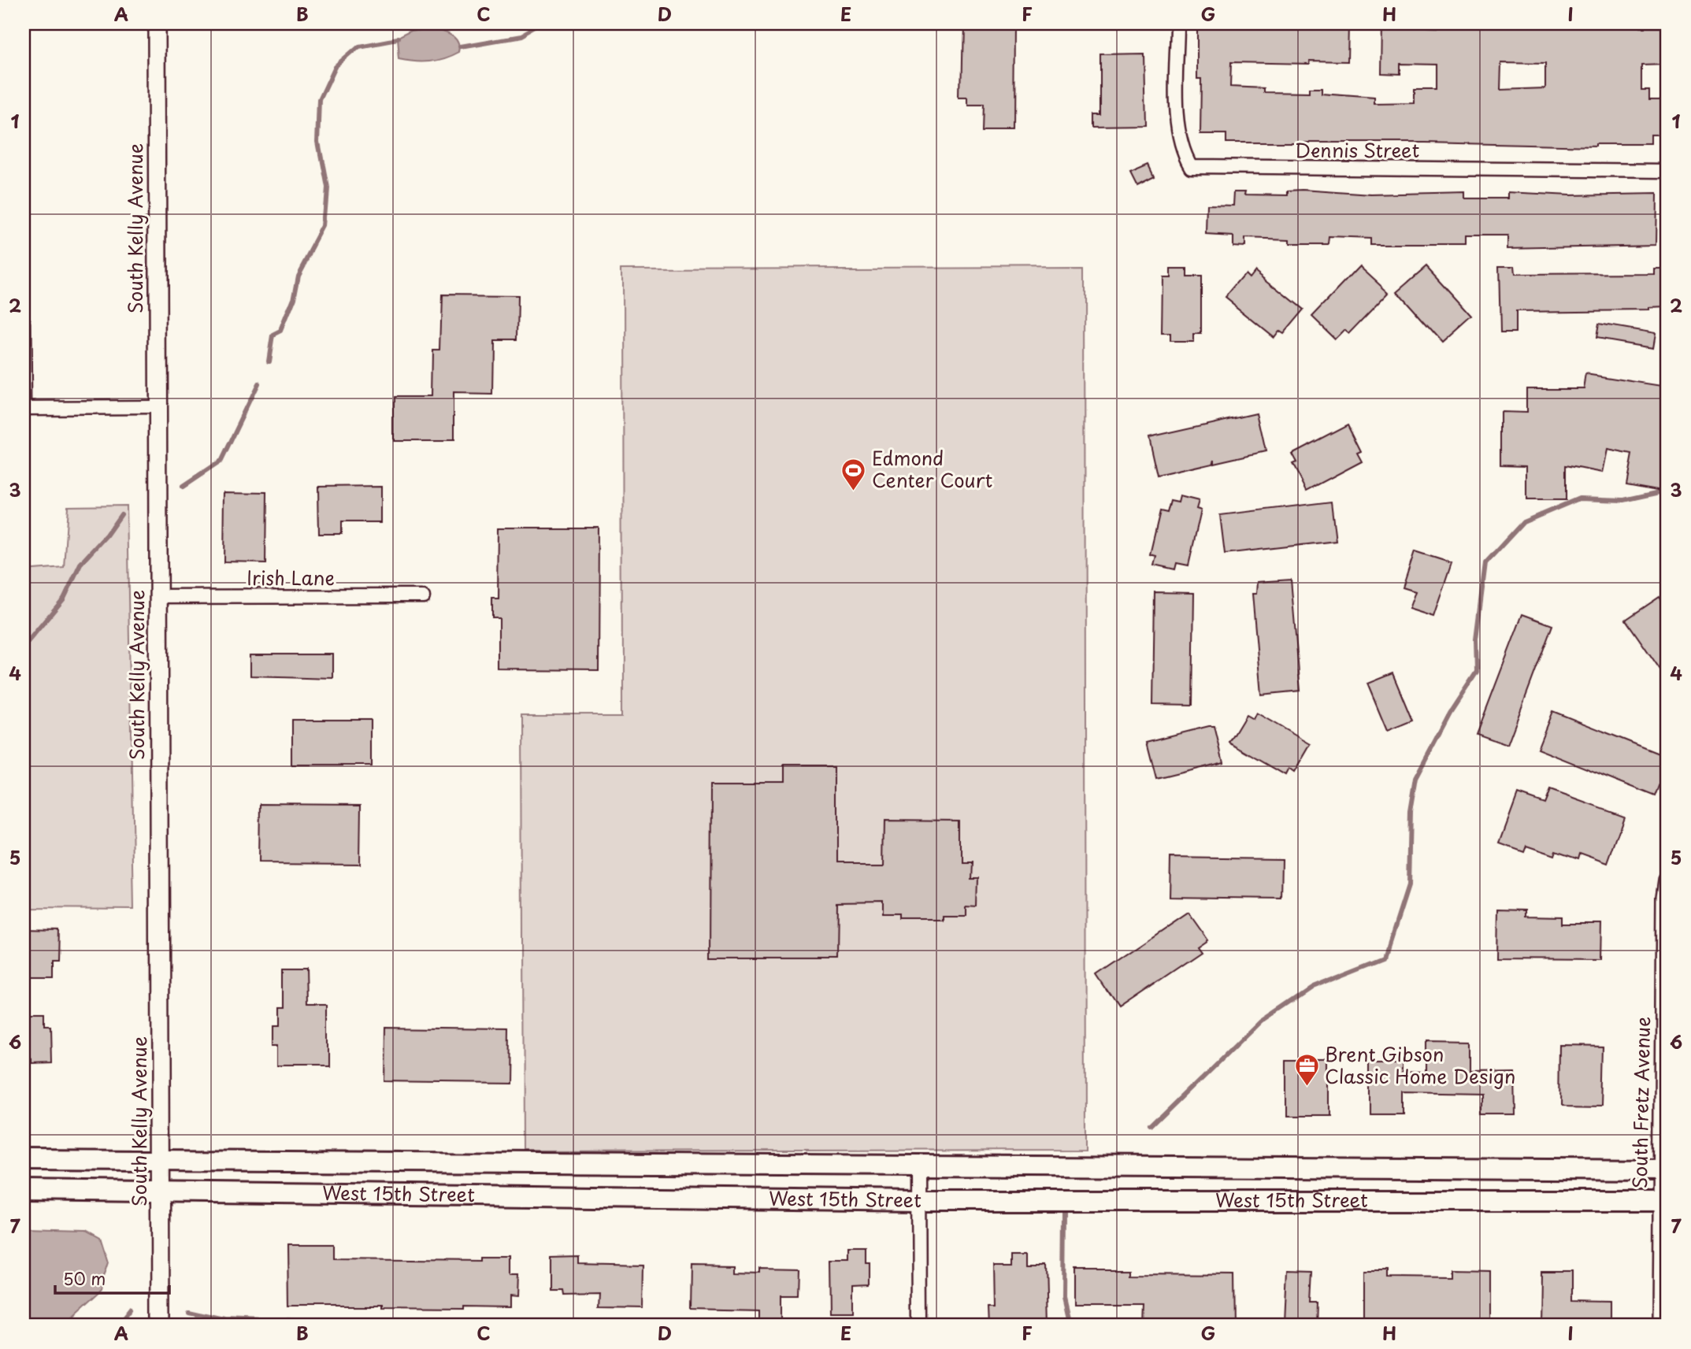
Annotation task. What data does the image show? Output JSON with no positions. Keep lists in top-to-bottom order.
{
  "streets": {
    "main road": ["South Kelly Avenue", "South Fretz Avenue", "West 15th Street"],
    "street": ["Dennis Street", "Irish Lane"]
  },
  "crossings": [
    ["South Kelly Avenue", "Irish Lane"],
    ["South Kelly Avenue", "West 15th Street"],
    ["South Fretz Avenue", "West 15th Street"]
  ],
  "places": {
    "sports": ["Edmond Center Court"],
    "office": ["Brent Gibson Classic Home Design"]
  },
  "scale_bar": "50 m",
  "grid": {
    "columns": [
      "A",
      "B",
      "C",
      "D",
      "E",
      "F",
      "G",
      "H",
      "I"
    ],
    "rows": [
      "1",
      "2",
      "3",
      "4",
      "5",
      "6",
      "7"
    ]
  }
}
